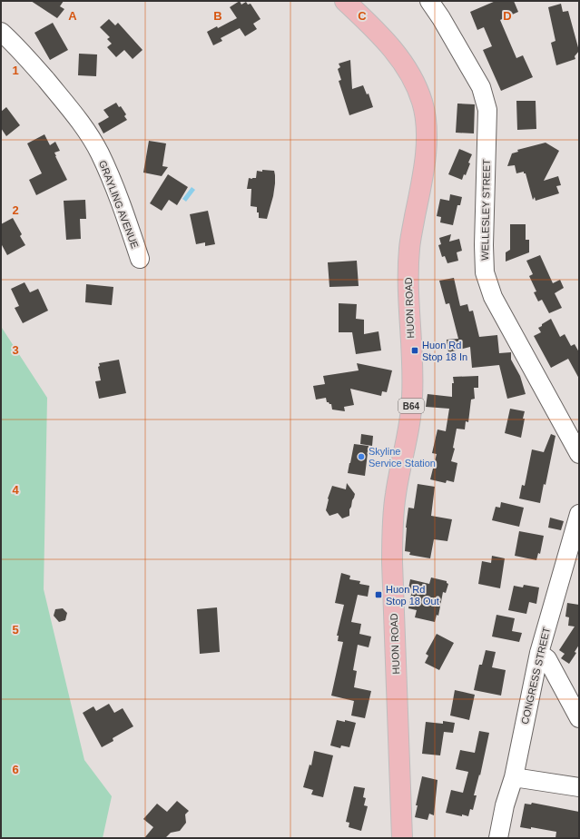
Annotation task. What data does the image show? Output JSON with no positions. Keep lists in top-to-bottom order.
{
  "streets": {
    "main road": ["HUON ROAD", "B64"],
    "street": ["GRAYLING AVENUE", "WELLESLEY STREET", "CONGRESS STREET"]
  },
  "places": {
    "transit": ["Huon Rd Stop 18 In", "Huon Rd Stop 18 Out"],
    "other": ["Skyline Service Station"]
  },
  "grid": {
    "columns": [
      "A",
      "B",
      "C",
      "D"
    ],
    "rows": [
      "1",
      "2",
      "3",
      "4",
      "5",
      "6"
    ]
  }
}
